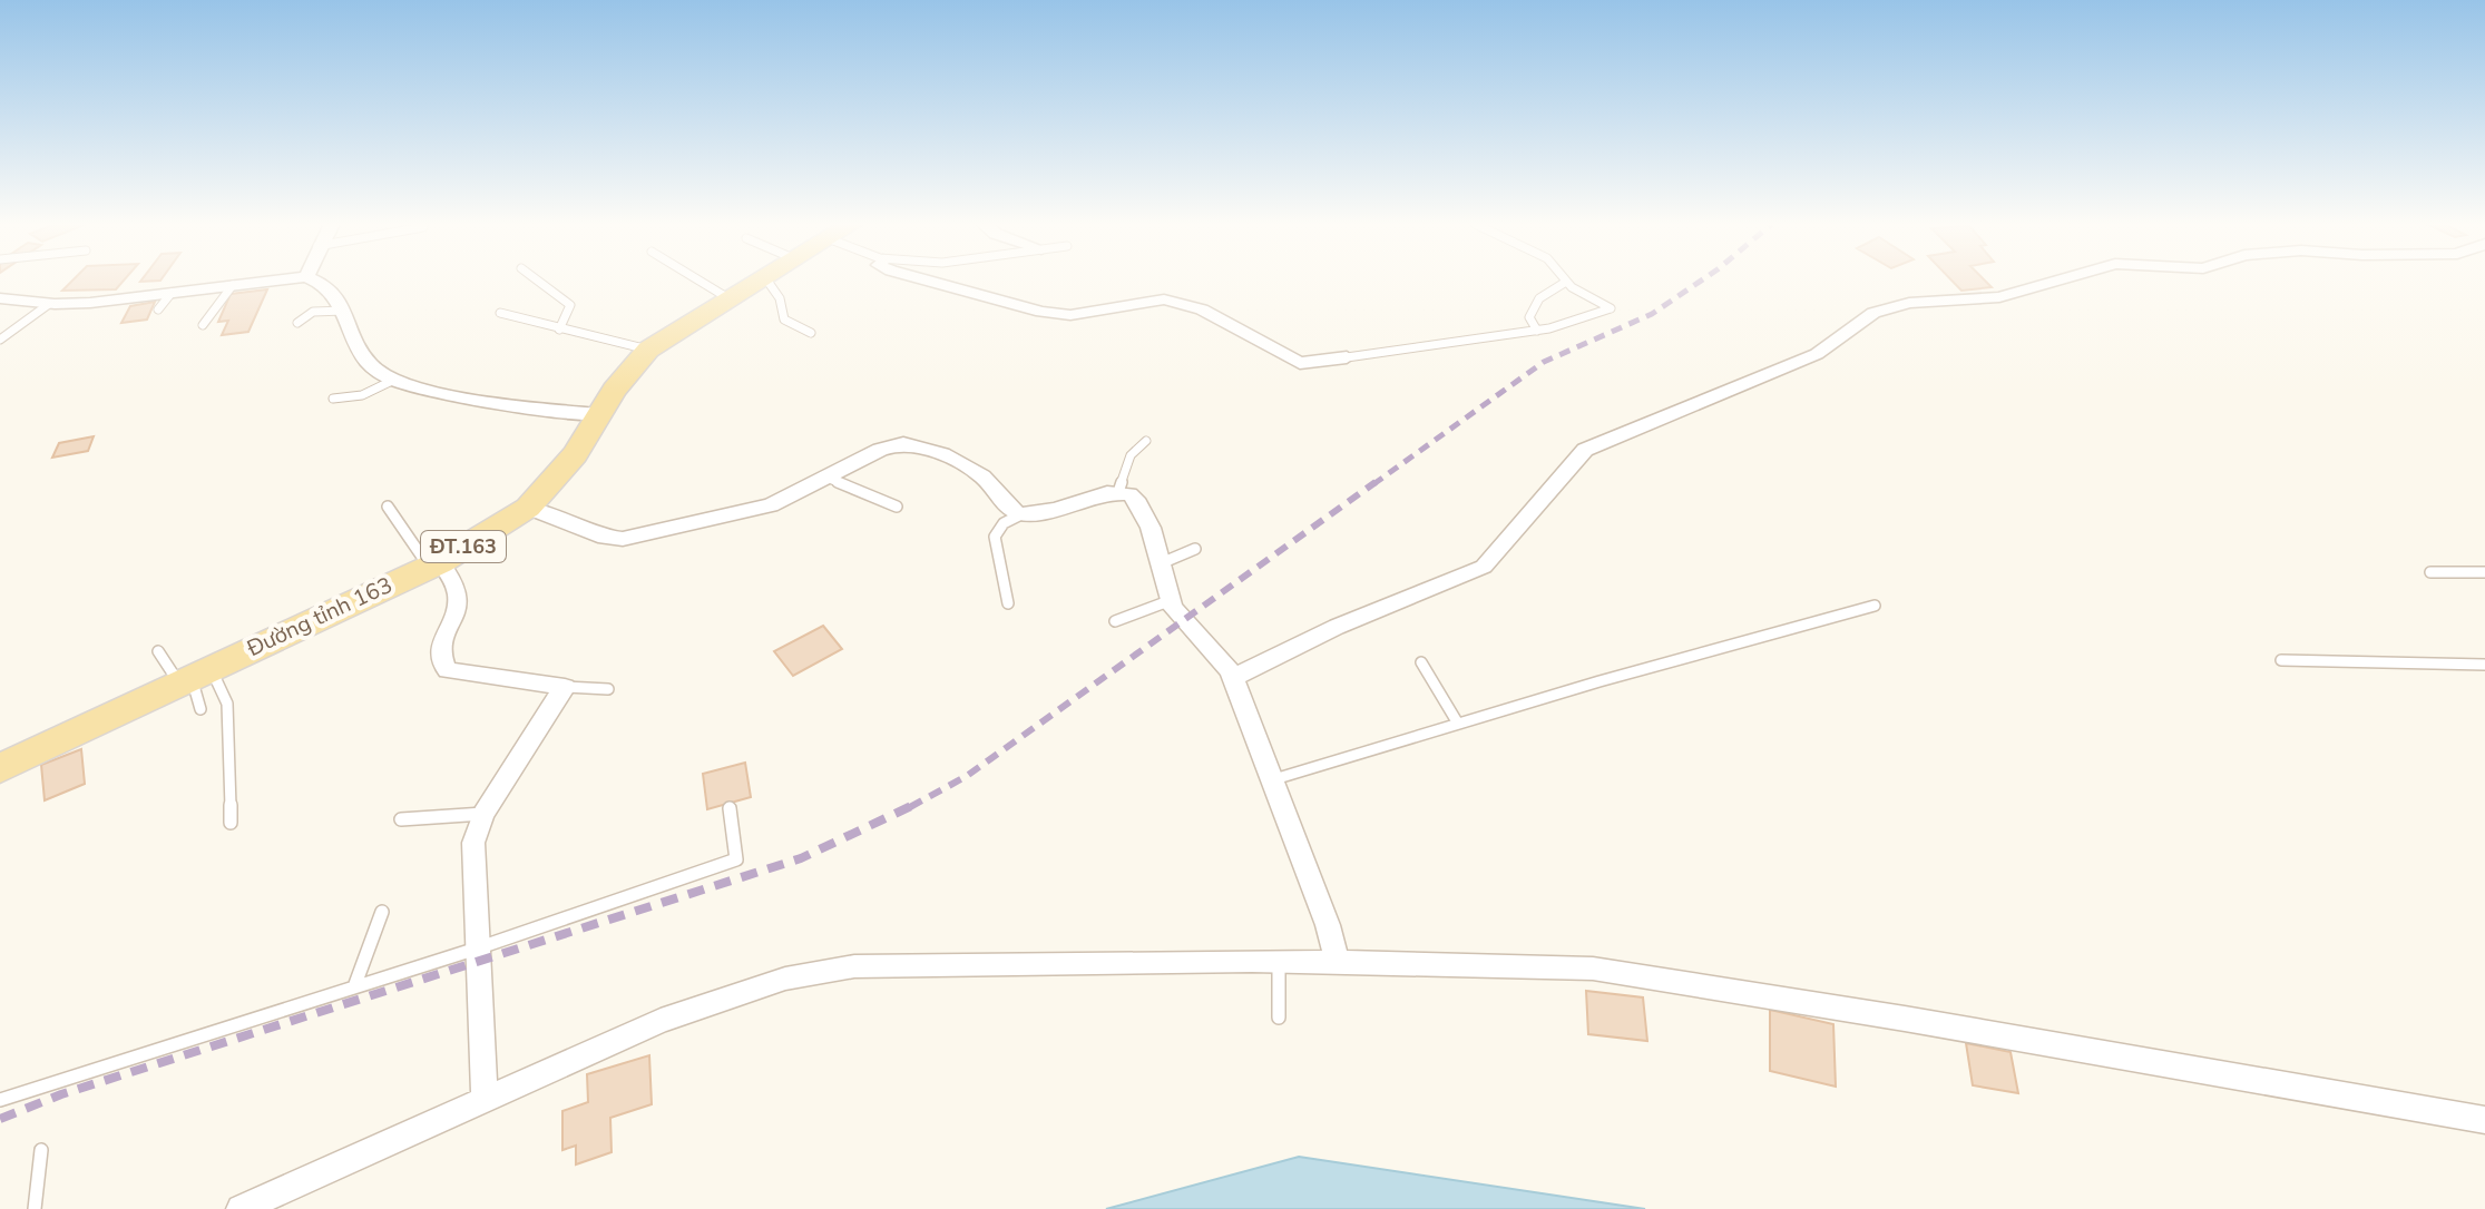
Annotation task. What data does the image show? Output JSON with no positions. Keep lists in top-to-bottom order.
{
  "streets": {
    "main road": ["ĐT.163", "Đường tỉnh 163"]
  }
}
